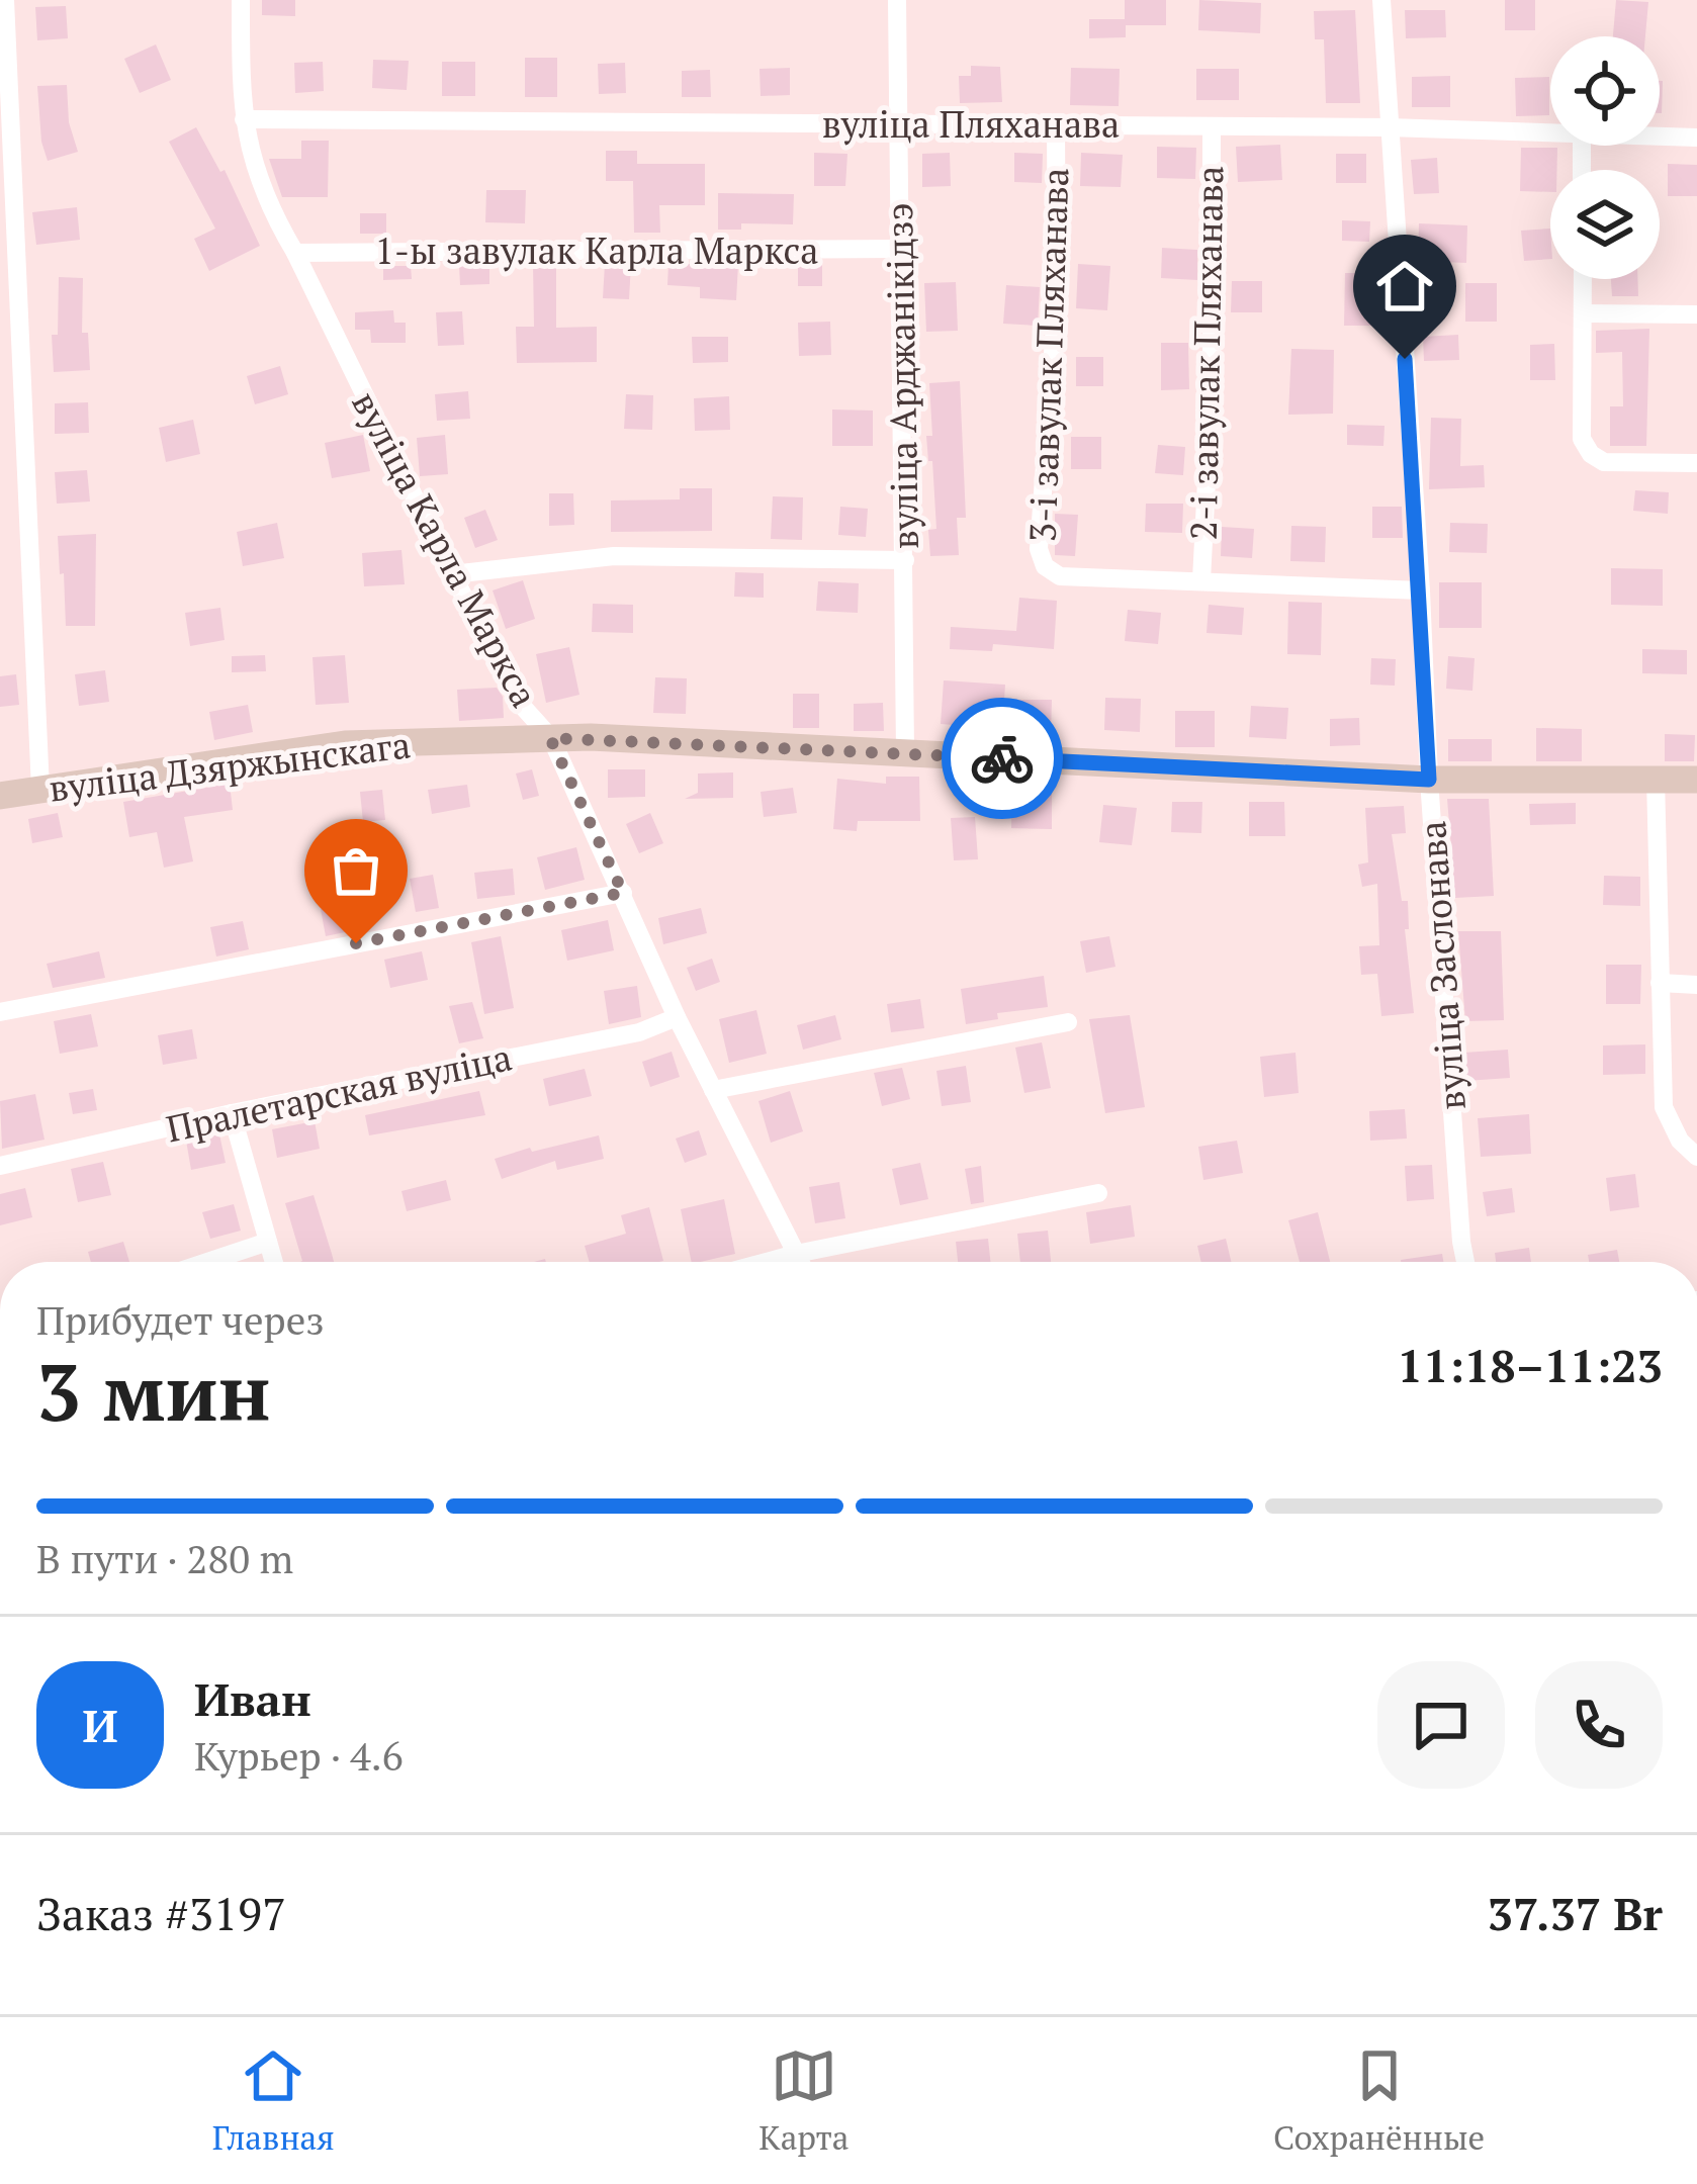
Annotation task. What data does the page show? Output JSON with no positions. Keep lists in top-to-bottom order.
{
  "streets": {
    "street": [
      "вуліца Пляханава",
      "1-ы завулак Карла Маркса",
      "2-і завулак Пляханава",
      "3-і завулак Пляханава",
      "вуліца Арджанікідзэ",
      "вуліца Карла Маркса",
      "вуліца Дзяржынскага",
      "вуліца Заслонава",
      "Пралетарская вуліца"
    ]
  },
  "crossings": [
    ["вуліца Пляханава", "2-і завулак Пляханава"],
    ["вуліца Пляханава", "3-і завулак Пляханава"],
    ["вуліца Пляханава", "вуліца Арджанікідзэ"],
    ["вуліца Пляханава", "вуліца Карла Маркса"],
    ["вуліца Пляханава", "вуліца Заслонава"],
    ["1-ы завулак Карла Маркса", "вуліца Арджанікідзэ"],
    ["1-ы завулак Карла Маркса", "вуліца Карла Маркса"],
    ["2-і завулак Пляханава", "3-і завулак Пляханава"],
    ["вуліца Арджанікідзэ", "вуліца Дзяржынскага"],
    ["вуліца Карла Маркса", "вуліца Дзяржынскага"],
    ["вуліца Карла Маркса", "Пралетарская вуліца"],
    ["вуліца Дзяржынскага", "вуліца Заслонава"]
  ],
  "page": {
    "heading": ["3 мин", "Прибудет через", "11:18–11:23"],
    "panel": [
      "Иван",
      "Курьер · 4.6",
      "Заказ #3197",
      "37.37 Br"
    ],
    "bar": "В пути · 280 m",
    "round": "И",
    "tabs": ["Главная", "Карта", "Сохранённые"]
  }
}
